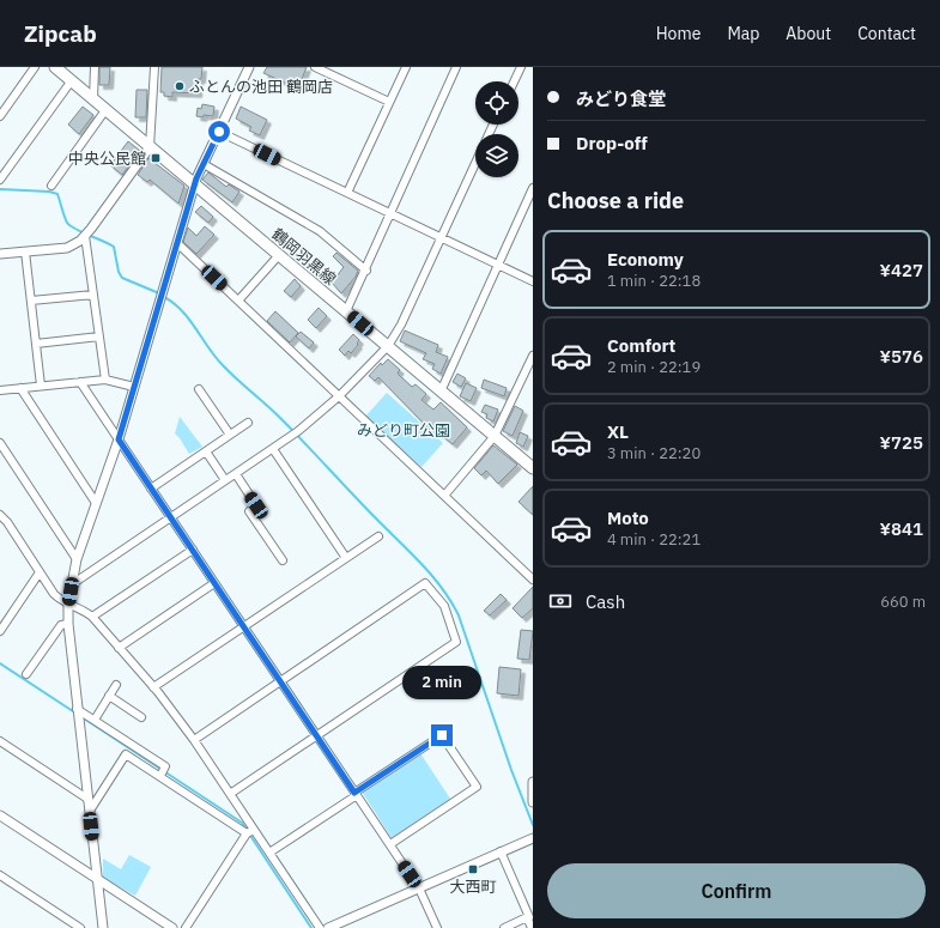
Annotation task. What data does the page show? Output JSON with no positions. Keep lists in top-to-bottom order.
{
  "streets": {
    "main road": ["鶴岡羽黒線"]
  },
  "parks": ["みどり町公園"],
  "places": {
    "other": ["ふとんの池田 鶴岡店"],
    "transit": ["中央公民館", "大西町"]
  },
  "page": {
    "header": "Zipcab",
    "nav": [
      "Home",
      "Map",
      "About",
      "Contact"
    ],
    "banner": ["みどり食堂", "Drop-off"],
    "heading": "Choose a ride",
    "list": [
      {
        "name": "Economy",
        "note": "1 min · 22:18",
        "value": "¥427"
      },
      {
        "name": "Comfort",
        "note": "2 min · 22:19",
        "value": "¥576"
      },
      {
        "name": "XL",
        "note": "3 min · 22:20",
        "value": "¥725"
      },
      {
        "name": "Moto",
        "note": "4 min · 22:21",
        "value": "¥841"
      }
    ],
    "pay": ["Cash", "660 m"],
    "bubble": "2 min",
    "buttons": "Confirm"
  }
}
